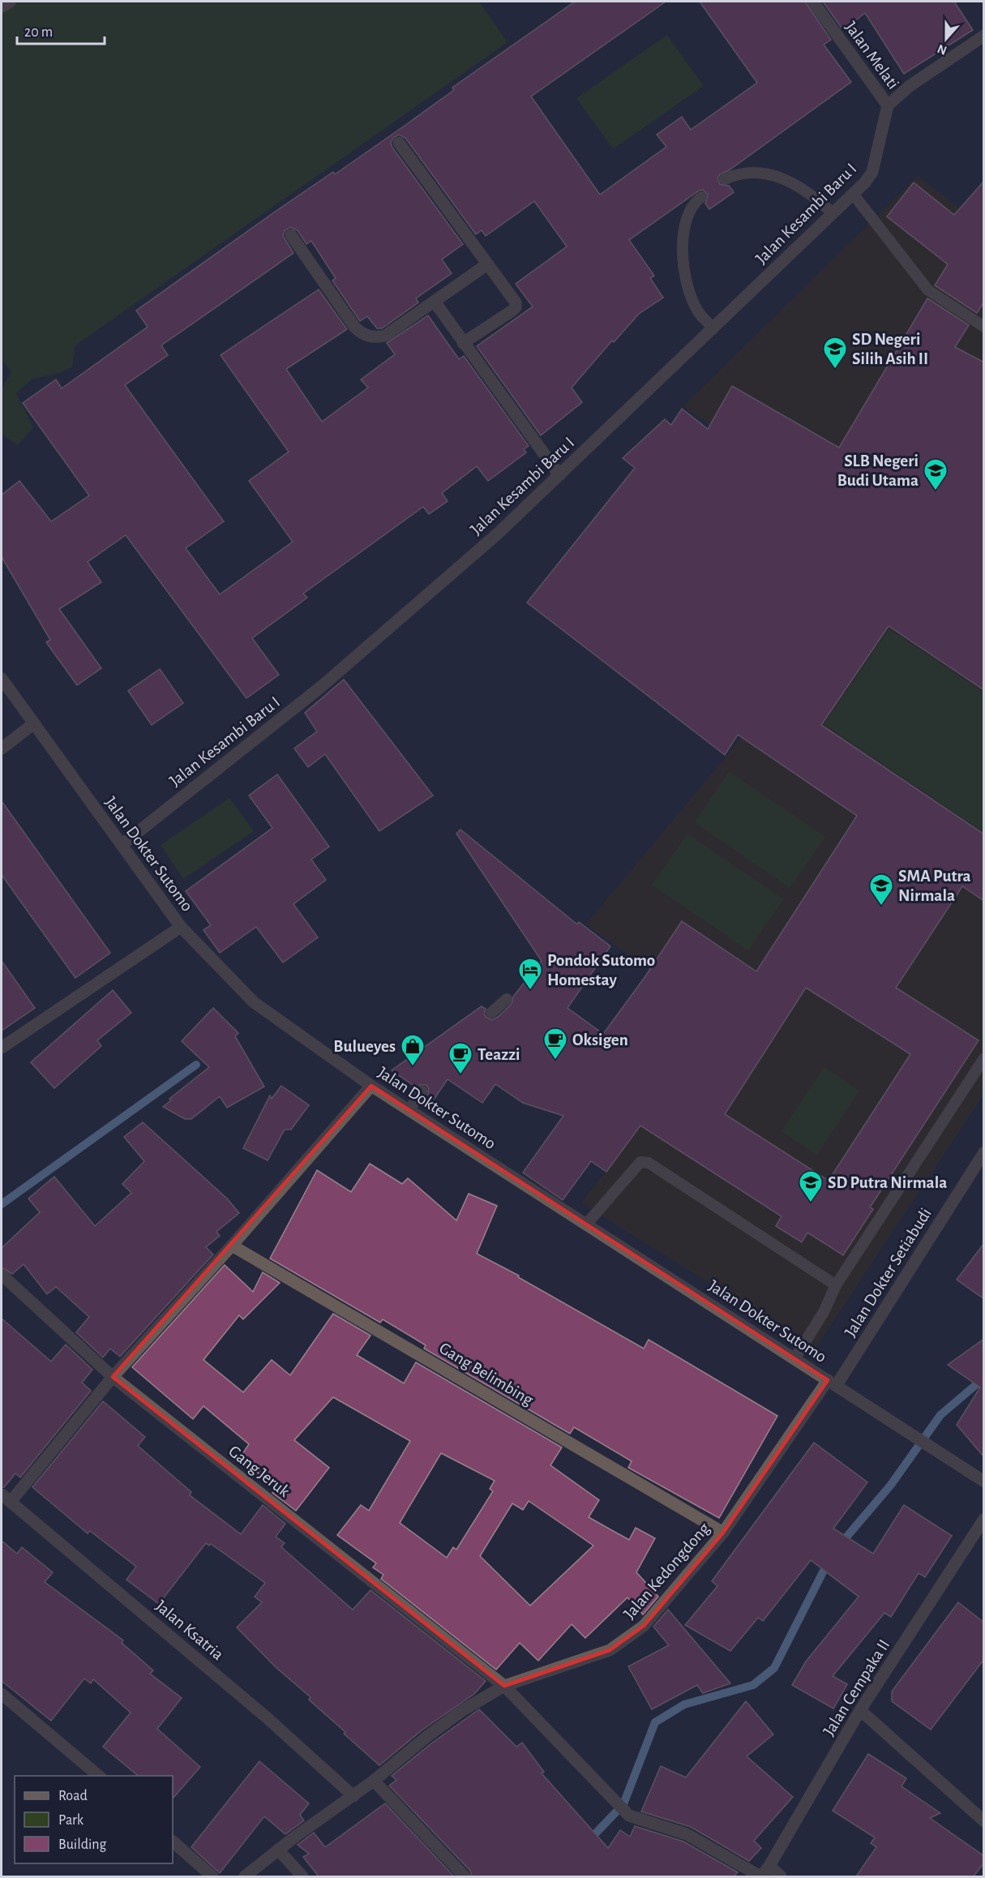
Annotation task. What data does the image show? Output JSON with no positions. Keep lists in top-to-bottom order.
{
  "streets": {
    "street": [
      "Jalan Melati",
      "Jalan Kesambi Baru I",
      "Jalan Dokter Sutomo",
      "Jalan Dokter Setiabudi",
      "Gang Belimbing",
      "Gang Jeruk",
      "Jalan Kedongdong",
      "Jalan Ksatria",
      "Jalan Cempaka II"
    ]
  },
  "crossings": [
    ["Jalan Melati", "Jalan Kesambi Baru I"],
    ["Jalan Kesambi Baru I", "Jalan Dokter Sutomo"],
    ["Jalan Dokter Sutomo", "Jalan Dokter Setiabudi"],
    ["Jalan Dokter Sutomo", "Jalan Kedongdong"],
    ["Jalan Dokter Setiabudi", "Jalan Kedongdong"],
    ["Gang Belimbing", "Jalan Kedongdong"],
    ["Gang Jeruk", "Jalan Kedongdong"],
    ["Gang Jeruk", "Jalan Cempaka II"],
    ["Jalan Kedongdong", "Jalan Ksatria"]
  ],
  "places": {
    "school or university": [
      "SD Negeri Silih Asih II",
      "SLB Negeri Budi Utama",
      "SMA Putra Nirmala",
      "SD Putra Nirmala"
    ],
    "hotel": ["Pondok Sutomo Homestay"],
    "cafe": ["Oksigen", "Teazzi"],
    "shop": ["Bulueyes"]
  },
  "legend": ["Road", "Park", "Building"],
  "scale_bar": "20 m",
  "north": "bottom"
}
